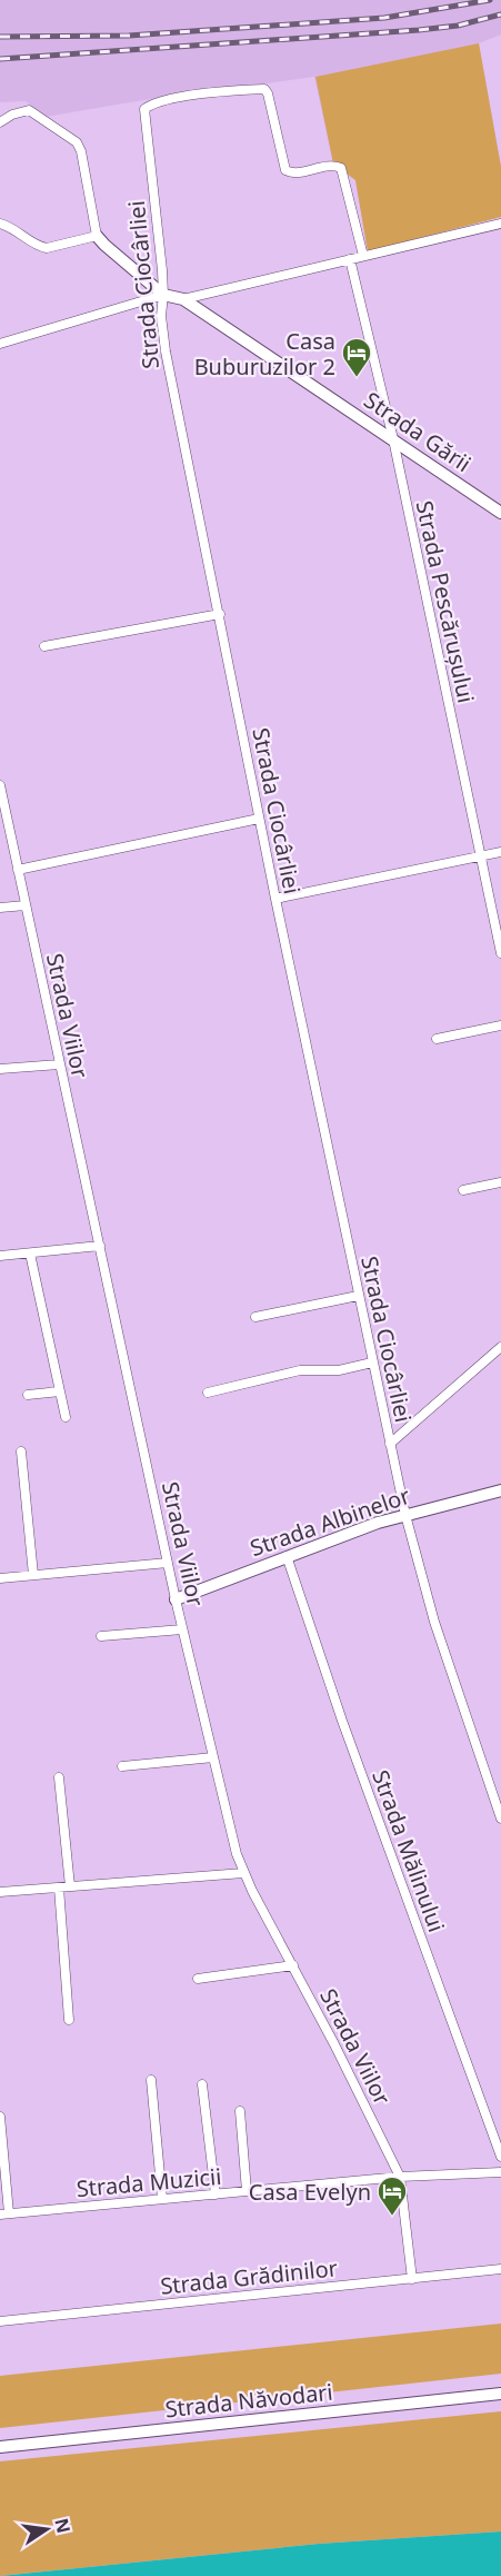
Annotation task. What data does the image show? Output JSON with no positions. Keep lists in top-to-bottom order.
{
  "streets": {
    "street": [
      "Strada Ciocârliei",
      "Strada Gării",
      "Strada Pescărușului",
      "Strada Viilor",
      "Strada Albinelor",
      "Strada Mălinului",
      "Strada Muzicii",
      "Strada Grădinilor",
      "Strada Năvodari"
    ]
  },
  "crossings": [
    ["Strada Ciocârliei", "Strada Gării"],
    ["Strada Ciocârliei", "Strada Albinelor"],
    ["Strada Gării", "Strada Pescărușului"],
    ["Strada Viilor", "Strada Albinelor"],
    ["Strada Viilor", "Strada Muzicii"],
    ["Strada Viilor", "Strada Grădinilor"],
    ["Strada Albinelor", "Strada Mălinului"]
  ],
  "places": {
    "hotel": ["Casa Buburuzilor 2", "Casa Evelyn"]
  },
  "north": "right"
}
